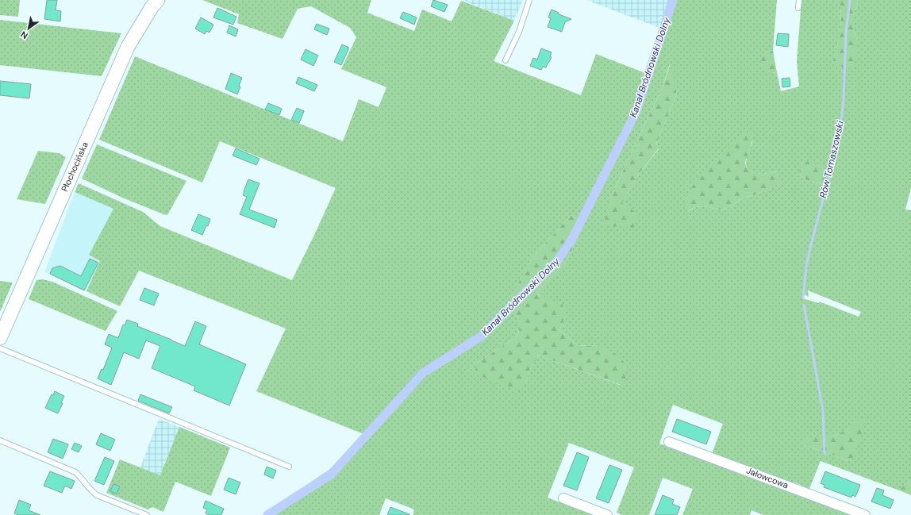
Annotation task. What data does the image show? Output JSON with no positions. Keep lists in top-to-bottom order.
{
  "streets": {
    "main road": ["Płochocińska"],
    "street": ["Jałowcowa"]
  },
  "water": ["Kanał Bródnowski Dolny", "Rów Tomaszowski"],
  "north": "bottom left"
}
